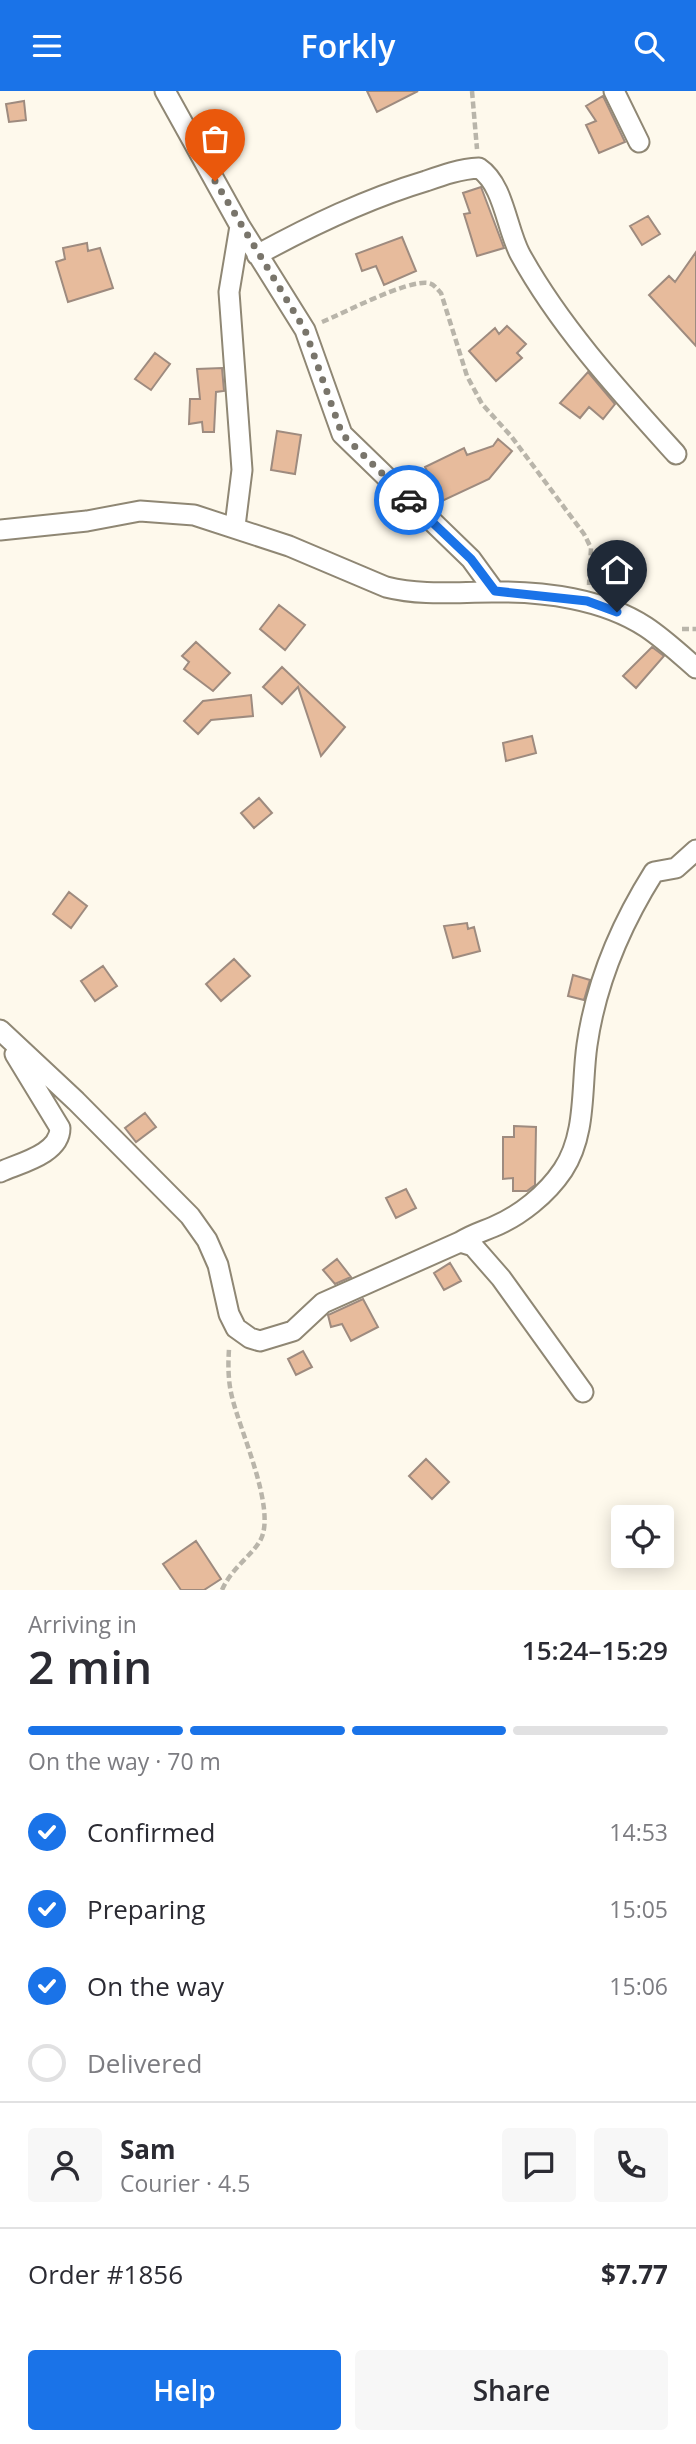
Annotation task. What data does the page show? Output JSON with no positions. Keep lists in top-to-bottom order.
{
  "page": {
    "header": "Forkly",
    "heading": ["2 min", "Arriving in", "15:24–15:29"],
    "panel": [
      "Sam",
      "Courier · 4.5",
      "Order #1856",
      "$7.77"
    ],
    "bar": "On the way · 70 m",
    "list": [
      ["Confirmed", "14:53"],
      ["Preparing", "15:05"],
      ["On the way", "15:06"],
      "Delivered"
    ],
    "buttons": ["Help", "Share"]
  }
}
